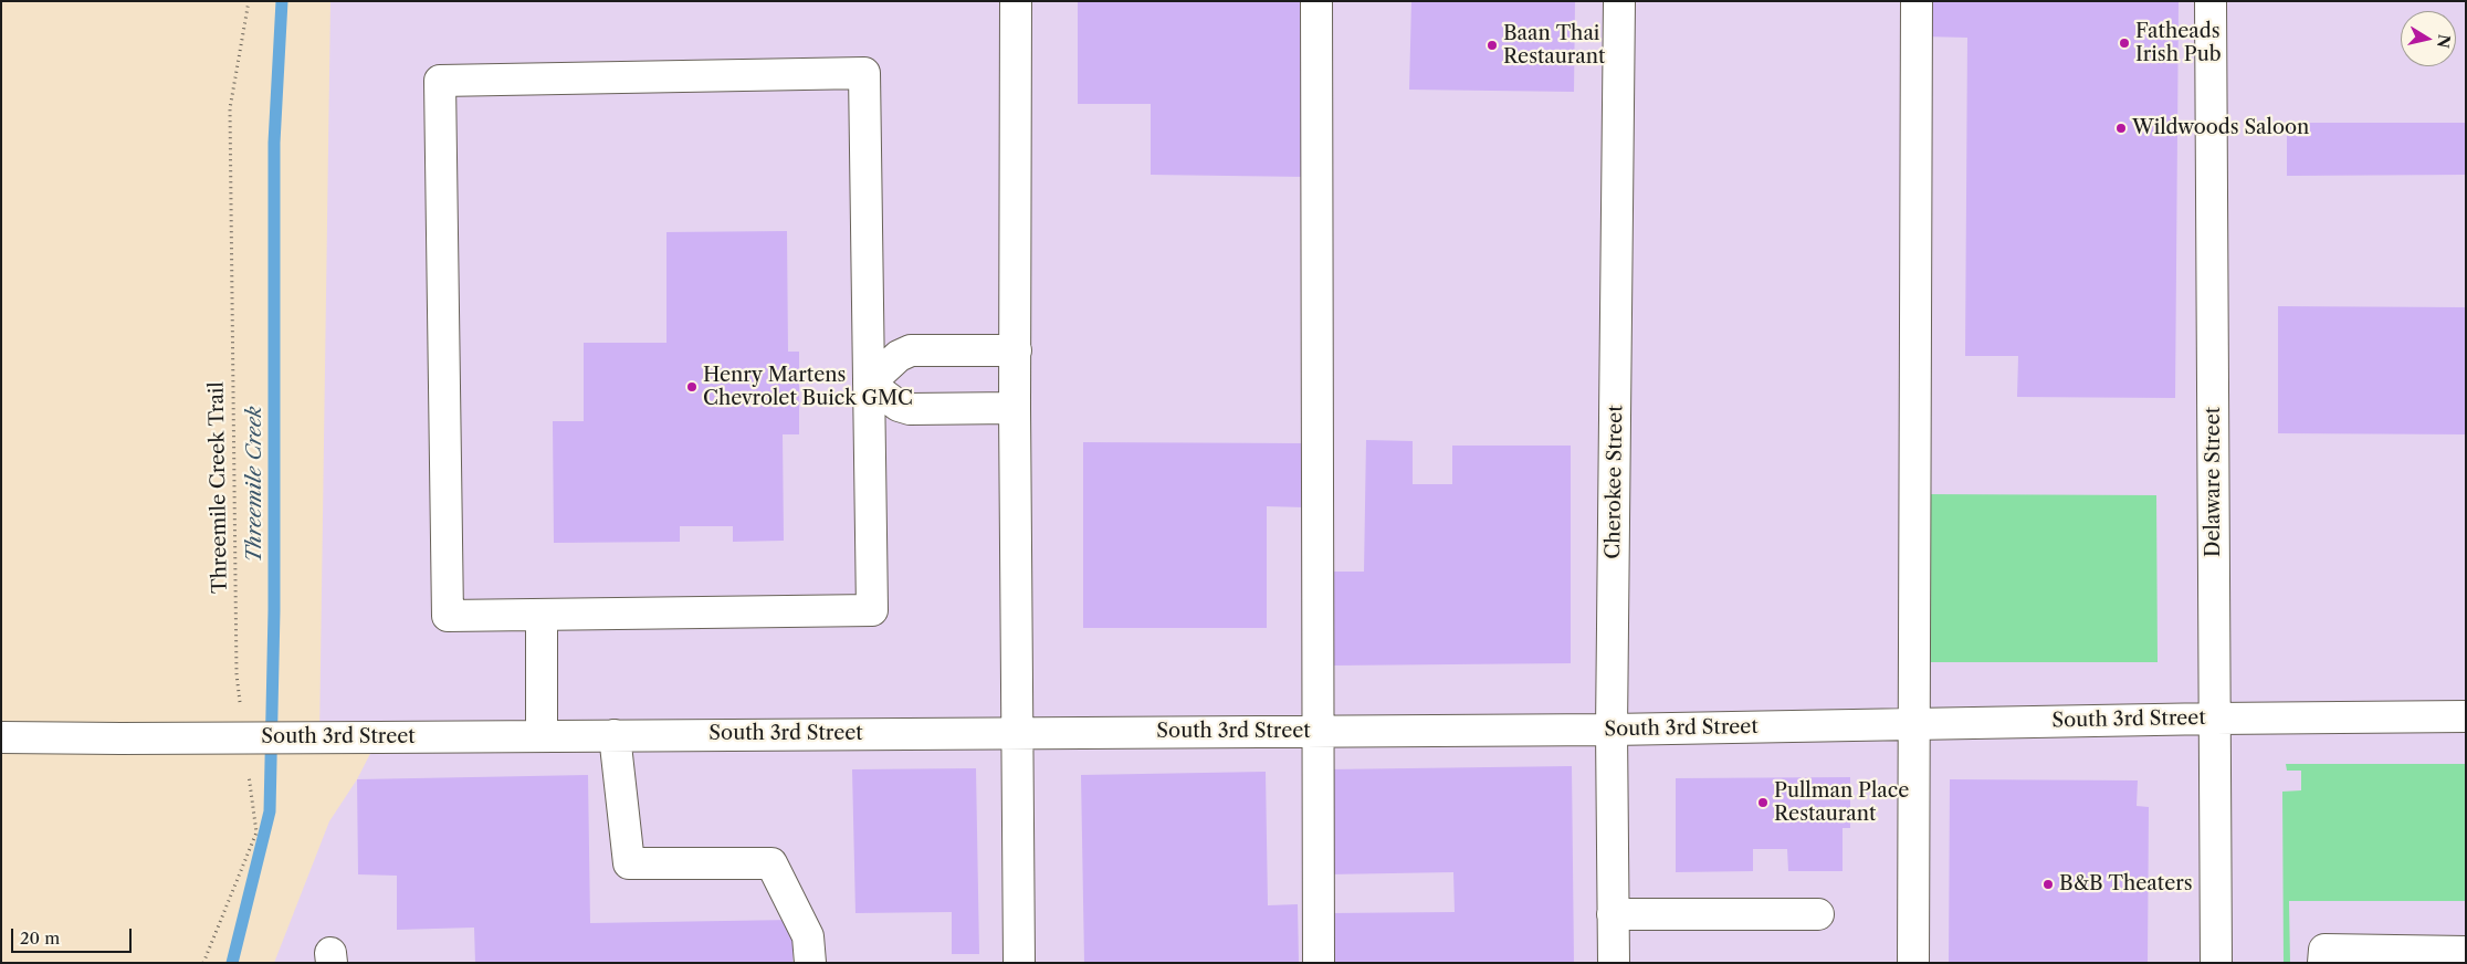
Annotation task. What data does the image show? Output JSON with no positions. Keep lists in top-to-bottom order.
{
  "streets": {
    "street": ["Cherokee Street", "Delaware Street", "South 3rd Street"],
    "path": ["Threemile Creek Trail"]
  },
  "crossings": [
    ["Cherokee Street", "South 3rd Street"],
    ["Delaware Street", "South 3rd Street"]
  ],
  "water": ["Threemile Creek"],
  "places": [
    "Fatheads Irish Pub",
    "Baan Thai Restaurant",
    "Wildwoods Saloon",
    "Henry Martens Chevrolet Buick GMC",
    "Pullman Place Restaurant",
    "B&B Theaters"
  ],
  "scale_bar": "20 m",
  "north": "right"
}
